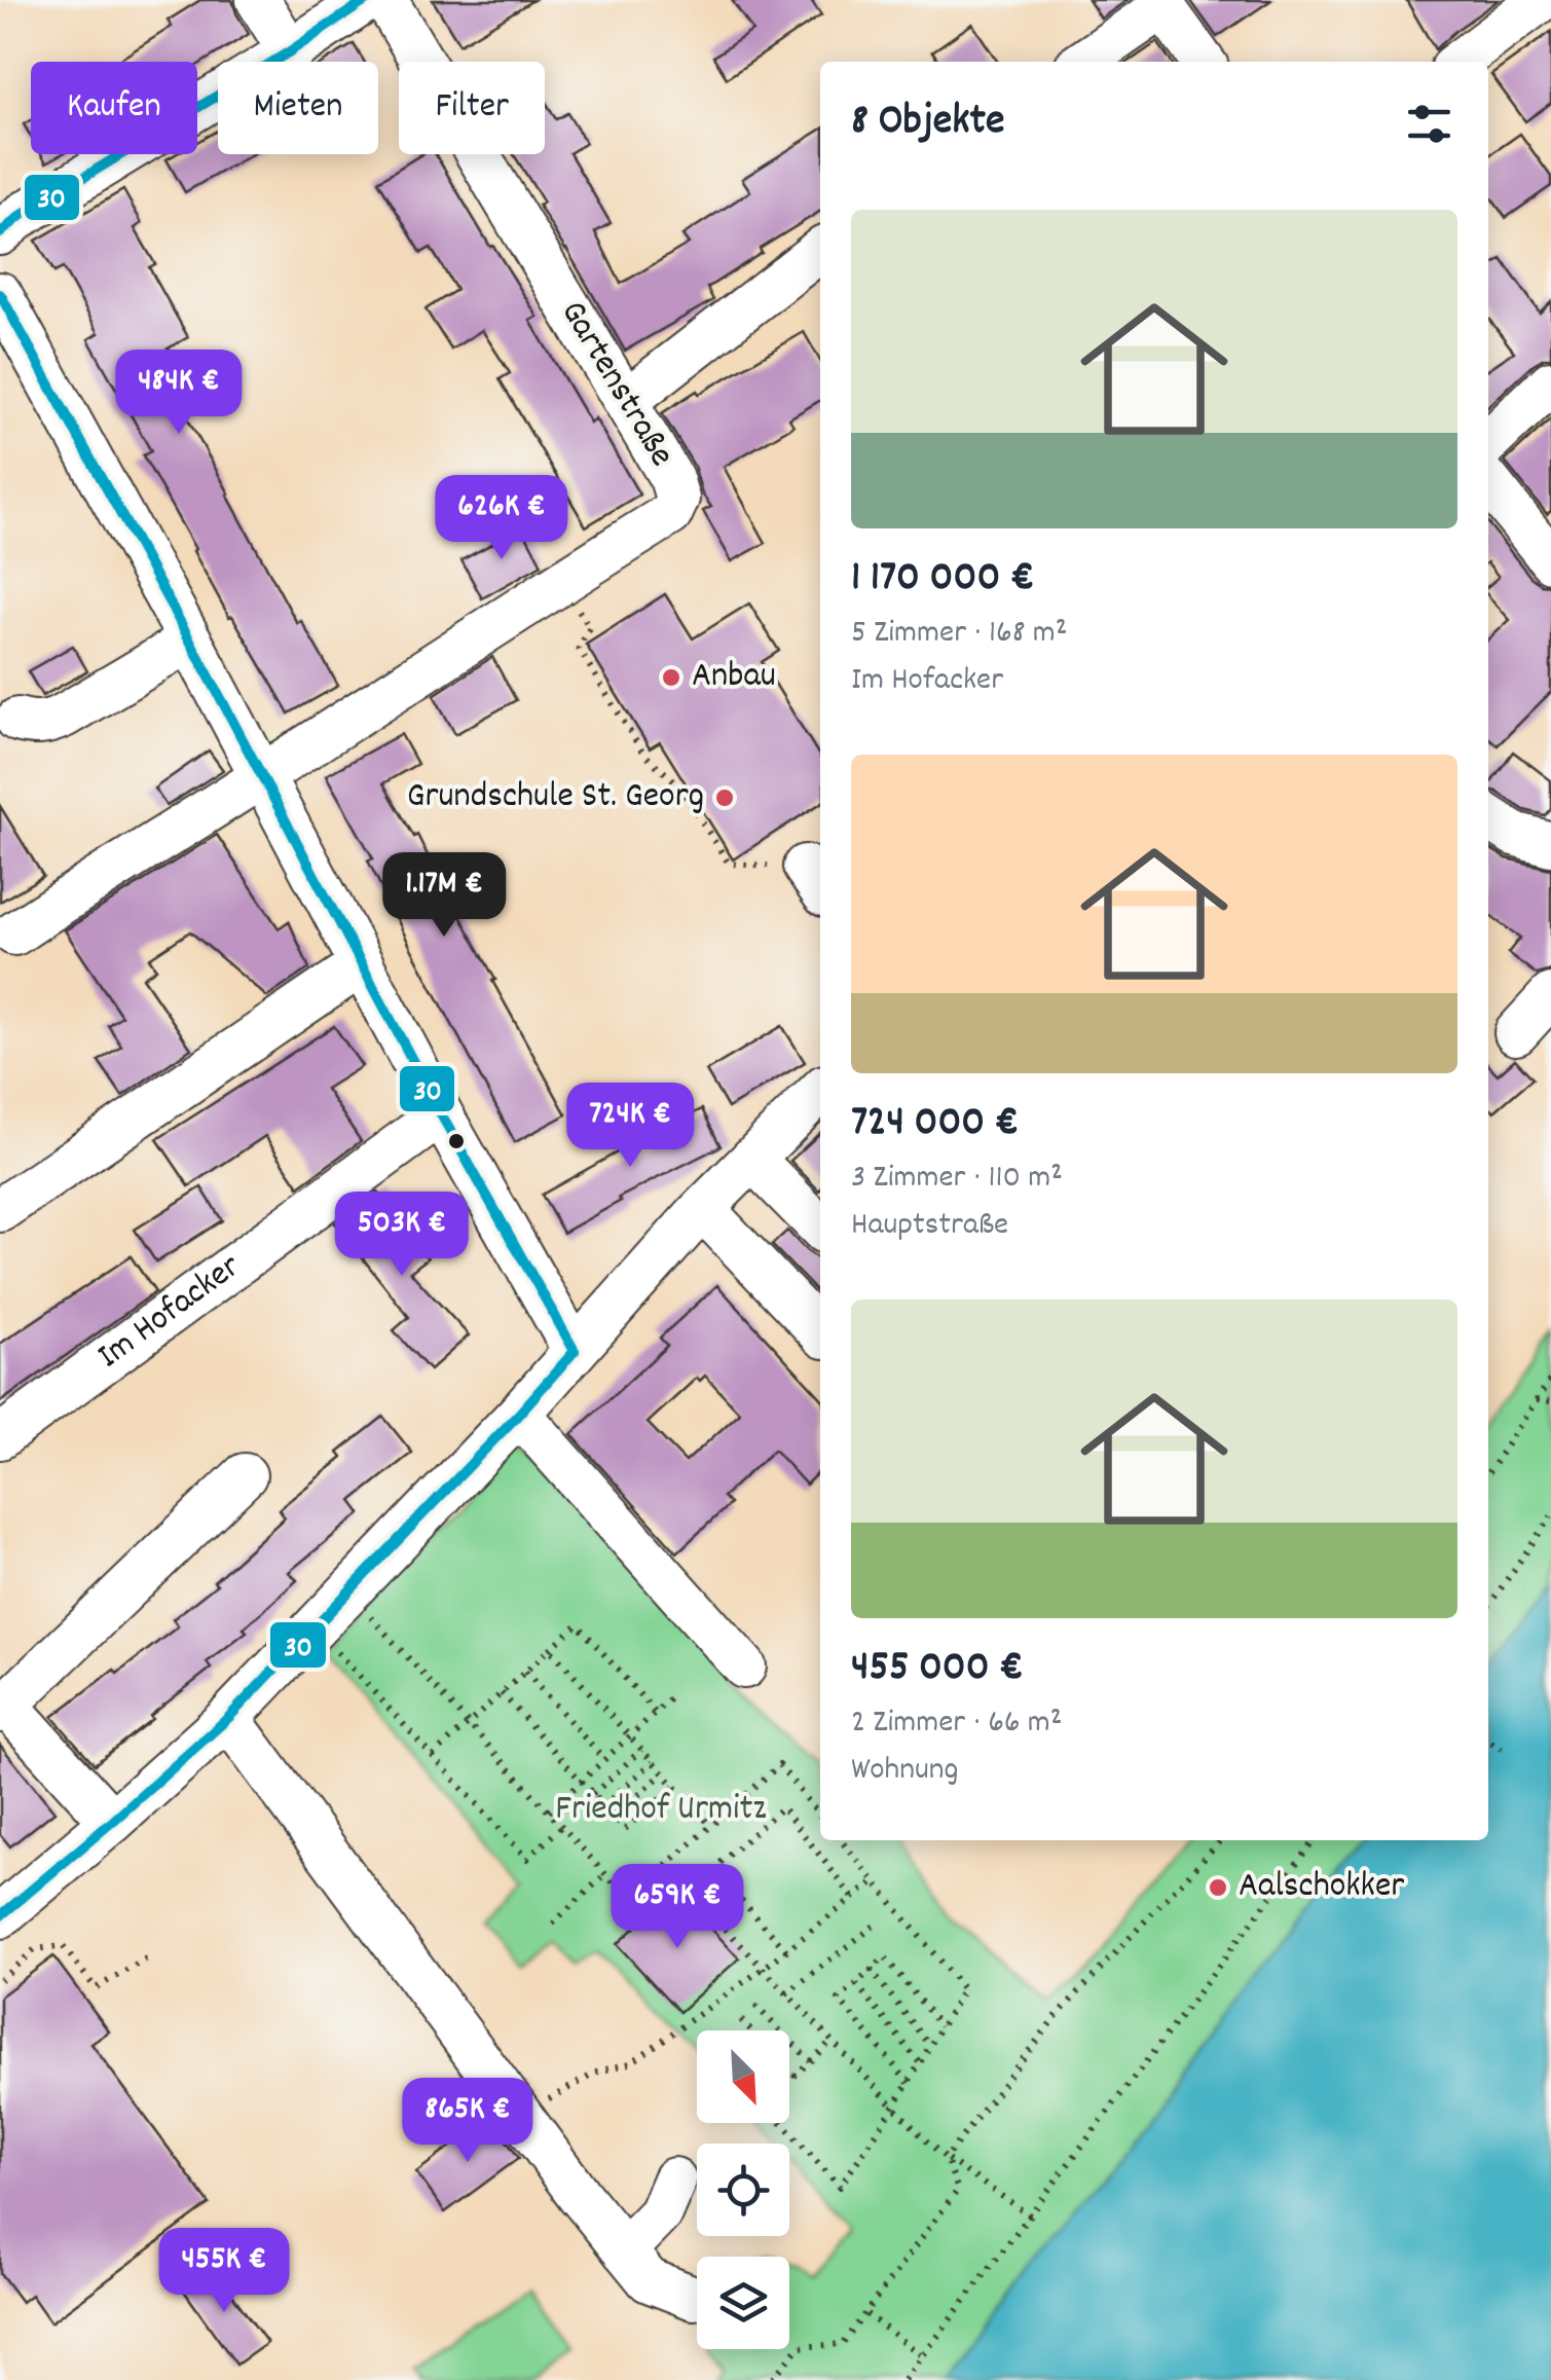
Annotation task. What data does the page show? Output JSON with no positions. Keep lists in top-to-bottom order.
{
  "streets": {
    "street": ["Gartenstraße", "Im Hofacker"]
  },
  "parks": ["Friedhof Urmitz"],
  "places": ["Anbau", "Grundschule St. Georg", "Aalschokker"],
  "lines": ["transit line 30"],
  "north": "bottom right",
  "page": {
    "chip": ["Kaufen", "Mieten", "Filter"],
    "heading": "8 Objekte",
    "list": [
      {
        "name": "1 170 000 €",
        "note": "5 Zimmer · 168 m² · Im Hofacker"
      },
      {
        "name": "724 000 €",
        "note": "3 Zimmer · 110 m² · Hauptstraße"
      },
      {
        "name": "455 000 €",
        "note": "2 Zimmer · 66 m² · Wohnung"
      }
    ],
    "price": [
      "484K €",
      "626K €",
      "1.17M €",
      "724K €",
      "503K €",
      "659K €",
      "865K €",
      "455K €"
    ]
  }
}
